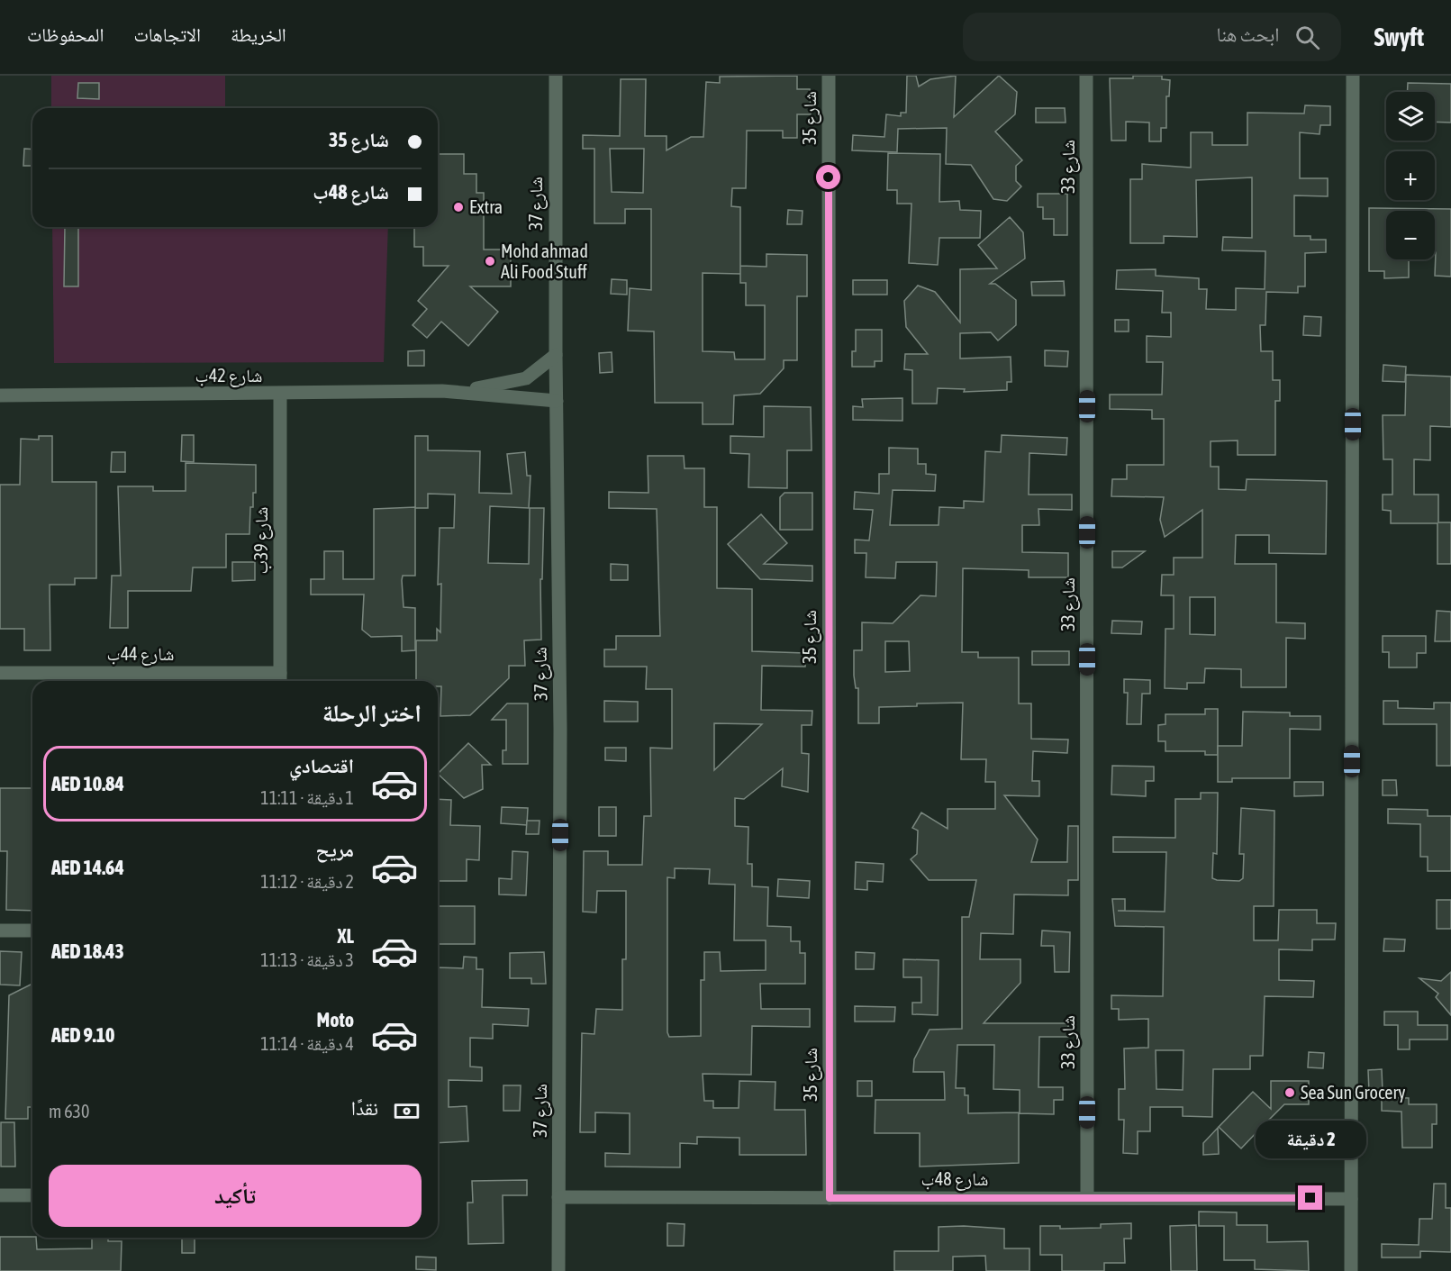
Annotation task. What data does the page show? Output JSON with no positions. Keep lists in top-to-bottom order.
{
  "streets": {
    "street": [
      "شارع 35",
      "شارع 33",
      "شارع 37",
      "شارع 42ب",
      "شارع 39ب",
      "شارع 44ب",
      "شارع 48ب"
    ]
  },
  "crossings": [
    ["شارع 35", "شارع 48ب"],
    ["شارع 33", "شارع 48ب"],
    ["شارع 37", "شارع 42ب"],
    ["شارع 37", "شارع 48ب"],
    ["شارع 42ب", "شارع 39ب"],
    ["شارع 39ب", "شارع 44ب"]
  ],
  "places": ["Extra", "Mohd ahmad Ali Food Stuff", "Sea Sun Grocery"],
  "page": {
    "header": "Swyft",
    "search": "ابحث هنا",
    "nav": ["الخريطة", "الاتجاهات", "المحفوظات"],
    "map_buttons": ["+", "−"],
    "banner": ["شارع 35", "شارع 48ب"],
    "heading": "اختر الرحلة",
    "list": [
      {
        "name": "اقتصادي",
        "note": "1 دقيقة · 11:11",
        "value": "AED 10.84"
      },
      {
        "name": "مريح",
        "note": "2 دقيقة · 11:12",
        "value": "AED 14.64"
      },
      {
        "name": "XL",
        "note": "3 دقيقة · 11:13",
        "value": "AED 18.43"
      },
      {
        "name": "Moto",
        "note": "4 دقيقة · 11:14",
        "value": "AED 9.10"
      }
    ],
    "pay": ["نقدًا", "630 m"],
    "bubble": "2 دقيقة",
    "buttons": "تأكيد"
  }
}
